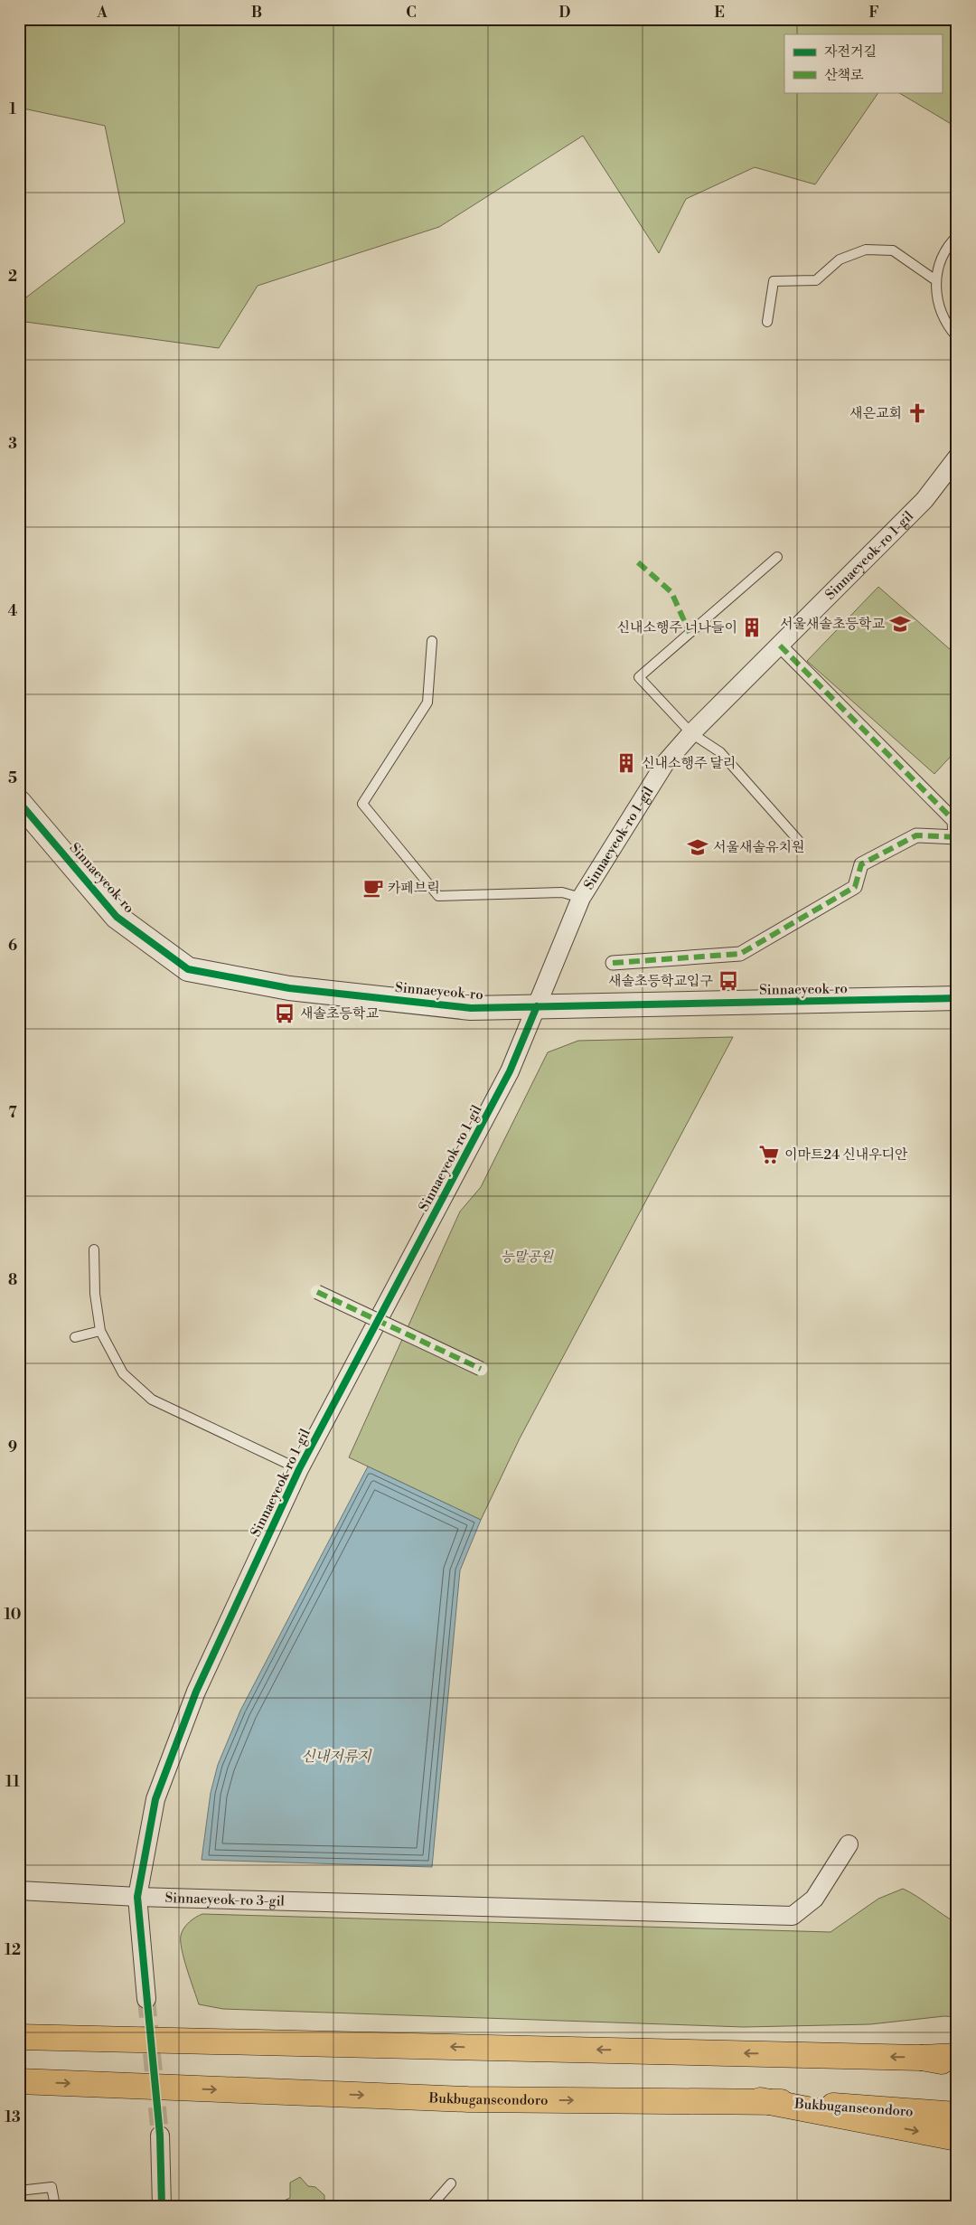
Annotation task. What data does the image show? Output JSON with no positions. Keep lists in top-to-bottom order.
{
  "streets": {
    "highway": ["Bukbuganseondoro"],
    "street": ["Sinnaeyeok-ro 1-gil", "Sinnaeyeok-ro", "Sinnaeyeok-ro 3-gil"]
  },
  "crossings": [
    ["Sinnaeyeok-ro 1-gil", "Sinnaeyeok-ro"],
    ["Sinnaeyeok-ro 1-gil", "Sinnaeyeok-ro 3-gil"]
  ],
  "water": ["신내저류지"],
  "parks": ["능말공원"],
  "places": {
    "church": ["새은교회"],
    "school or university": ["서울새솔초등학교", "서울새솔유치원"],
    "building": ["신내소행주 너나들이", "신내소행주 달리"],
    "cafe": ["카페브릭"],
    "bus stop": ["새솔초등학교입구", "새솔초등학교"],
    "supermarket": ["이마트24 신내우디안"]
  },
  "legend": ["자전거길", "산책로"],
  "grid": {
    "columns": [
      "A",
      "B",
      "C",
      "D",
      "E",
      "F"
    ],
    "rows": [
      "1",
      "2",
      "3",
      "4",
      "5",
      "6",
      "7",
      "8",
      "9",
      "10",
      "11",
      "12",
      "13"
    ]
  }
}
